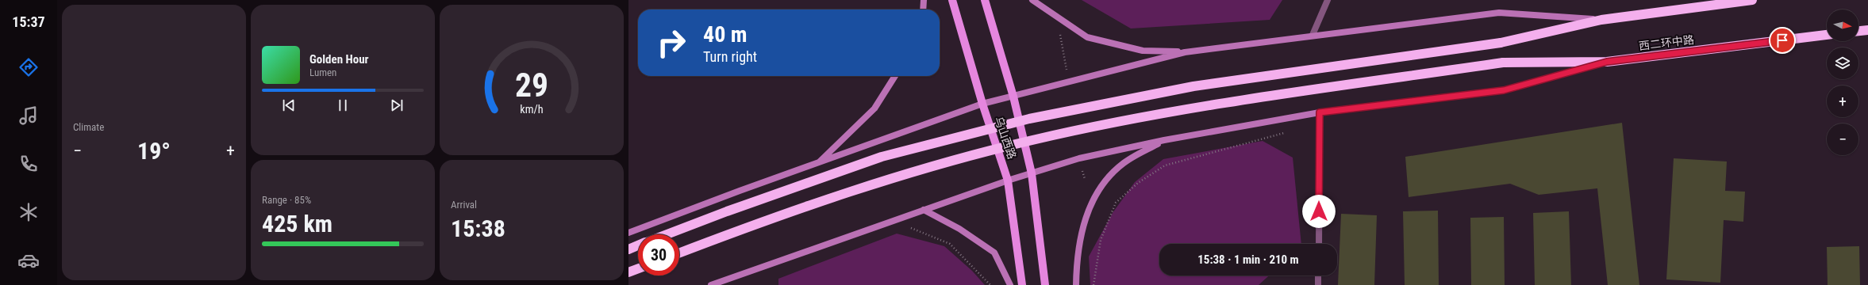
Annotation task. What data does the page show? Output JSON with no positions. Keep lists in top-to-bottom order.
{
  "streets": {
    "highway": ["西二环中路"],
    "main road": ["乌山西路"]
  },
  "north": "right",
  "page": {
    "tabs": "15:37",
    "tile": [
      "Climate",
      ["Range · 85%", "425 km"],
      ["Arrival", "15:38"]
    ],
    "map_buttons": ["+", "−"],
    "turn": ["40 m", "Turn right"],
    "song": ["Golden Hour", "Lumen"],
    "heat": ["−", "19°", "+"],
    "limit": "30",
    "trip": "15:38 · 1 min · 210 m",
    "gauge": ["29", "km/h"]
  }
}
